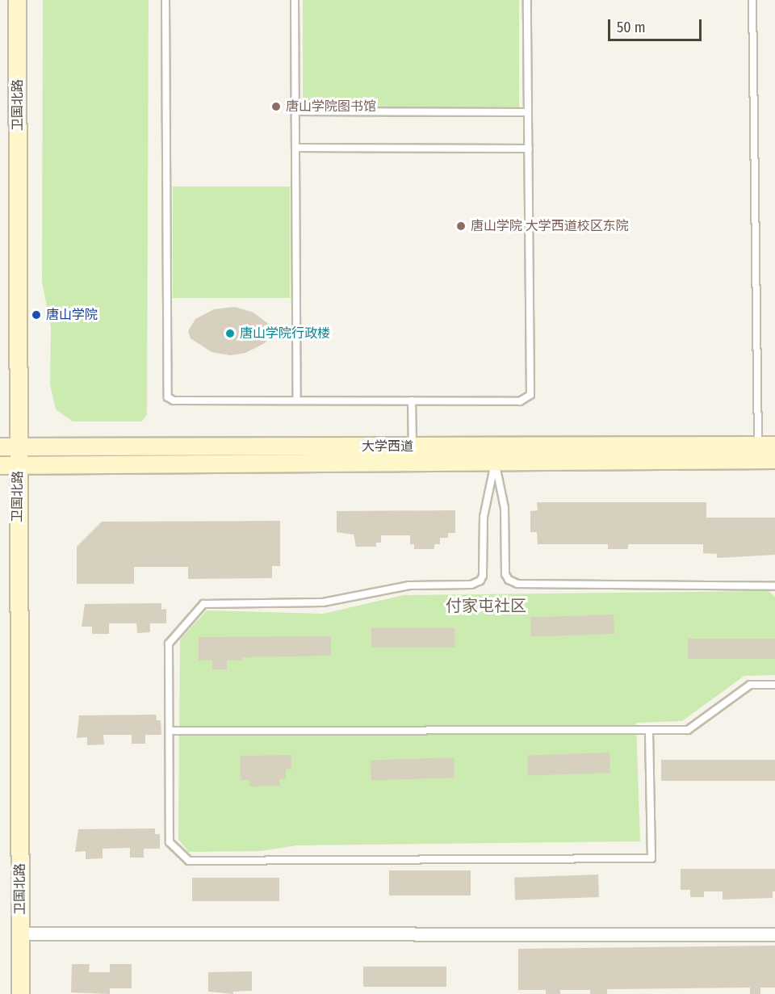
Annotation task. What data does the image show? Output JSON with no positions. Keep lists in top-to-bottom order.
{
  "streets": {
    "main road": ["卫国北路", "大学西道"]
  },
  "crossings": [
    ["卫国北路", "大学西道"]
  ],
  "districts": ["付家屯社区"],
  "places": [
    "唐山学院图书馆",
    "唐山学院 大学西道校区东院",
    "唐山学院",
    "唐山学院行政楼"
  ],
  "scale_bar": "50 m"
}
